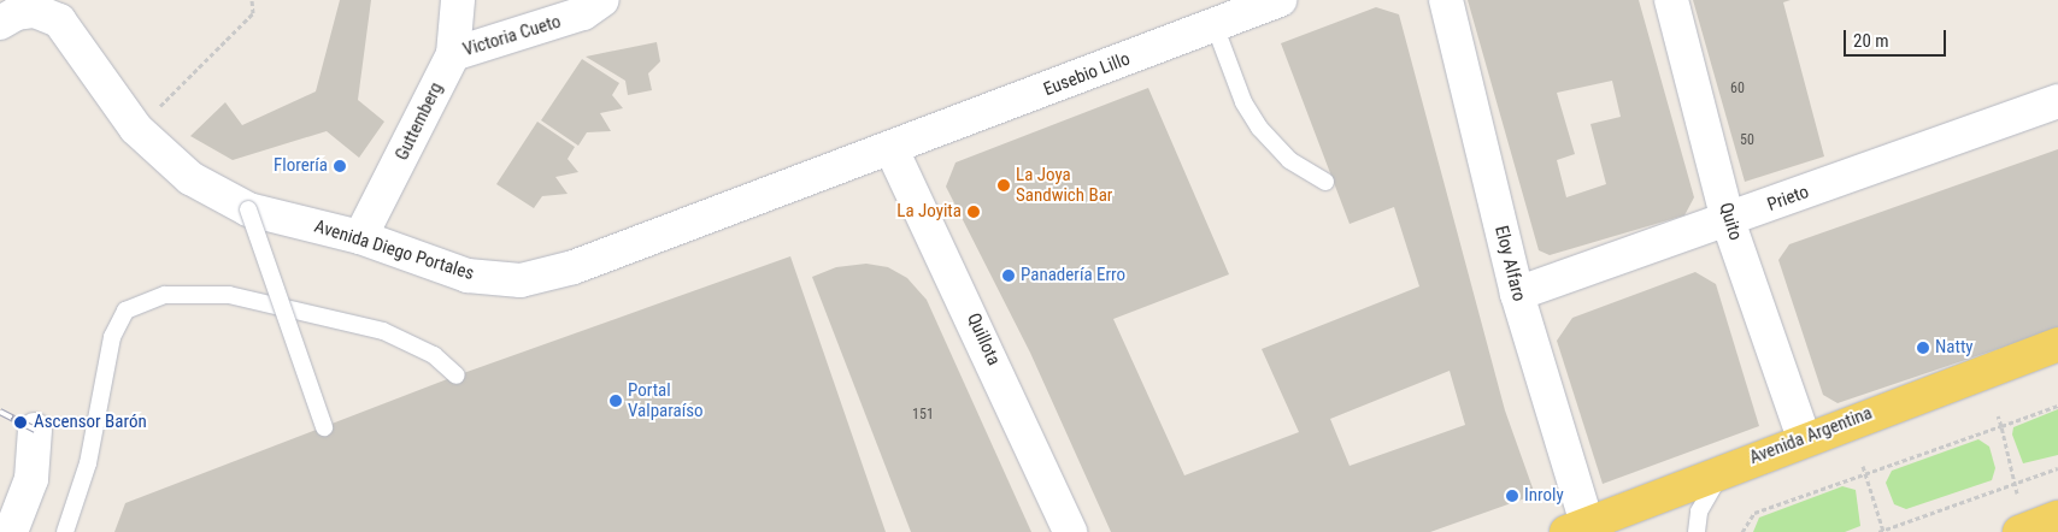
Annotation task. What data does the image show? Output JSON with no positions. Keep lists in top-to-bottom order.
{
  "streets": {
    "main road": [
      "Victoria Cueto",
      "Eusebio Lillo",
      "Guttemberg",
      "Prieto",
      "Quito",
      "Avenida Diego Portales",
      "Eloy Alfaro",
      "Quillota",
      "Avenida Argentina"
    ]
  },
  "crossings": [
    ["Victoria Cueto", "Guttemberg"],
    ["Eusebio Lillo", "Avenida Diego Portales"],
    ["Eusebio Lillo", "Quillota"],
    ["Guttemberg", "Avenida Diego Portales"],
    ["Prieto", "Quito"],
    ["Prieto", "Eloy Alfaro"],
    ["Quito", "Avenida Argentina"],
    ["Avenida Diego Portales", "Quillota"],
    ["Eloy Alfaro", "Avenida Argentina"]
  ],
  "places": [
    "Florería",
    "La Joya Sandwich Bar",
    "La Joyita",
    "Panadería Erro",
    "Natty",
    "Portal Valparaíso",
    "Ascensor Barón",
    "Inroly"
  ],
  "house_numbers": ["60", "50", "151"],
  "scale_bar": "20 m"
}
